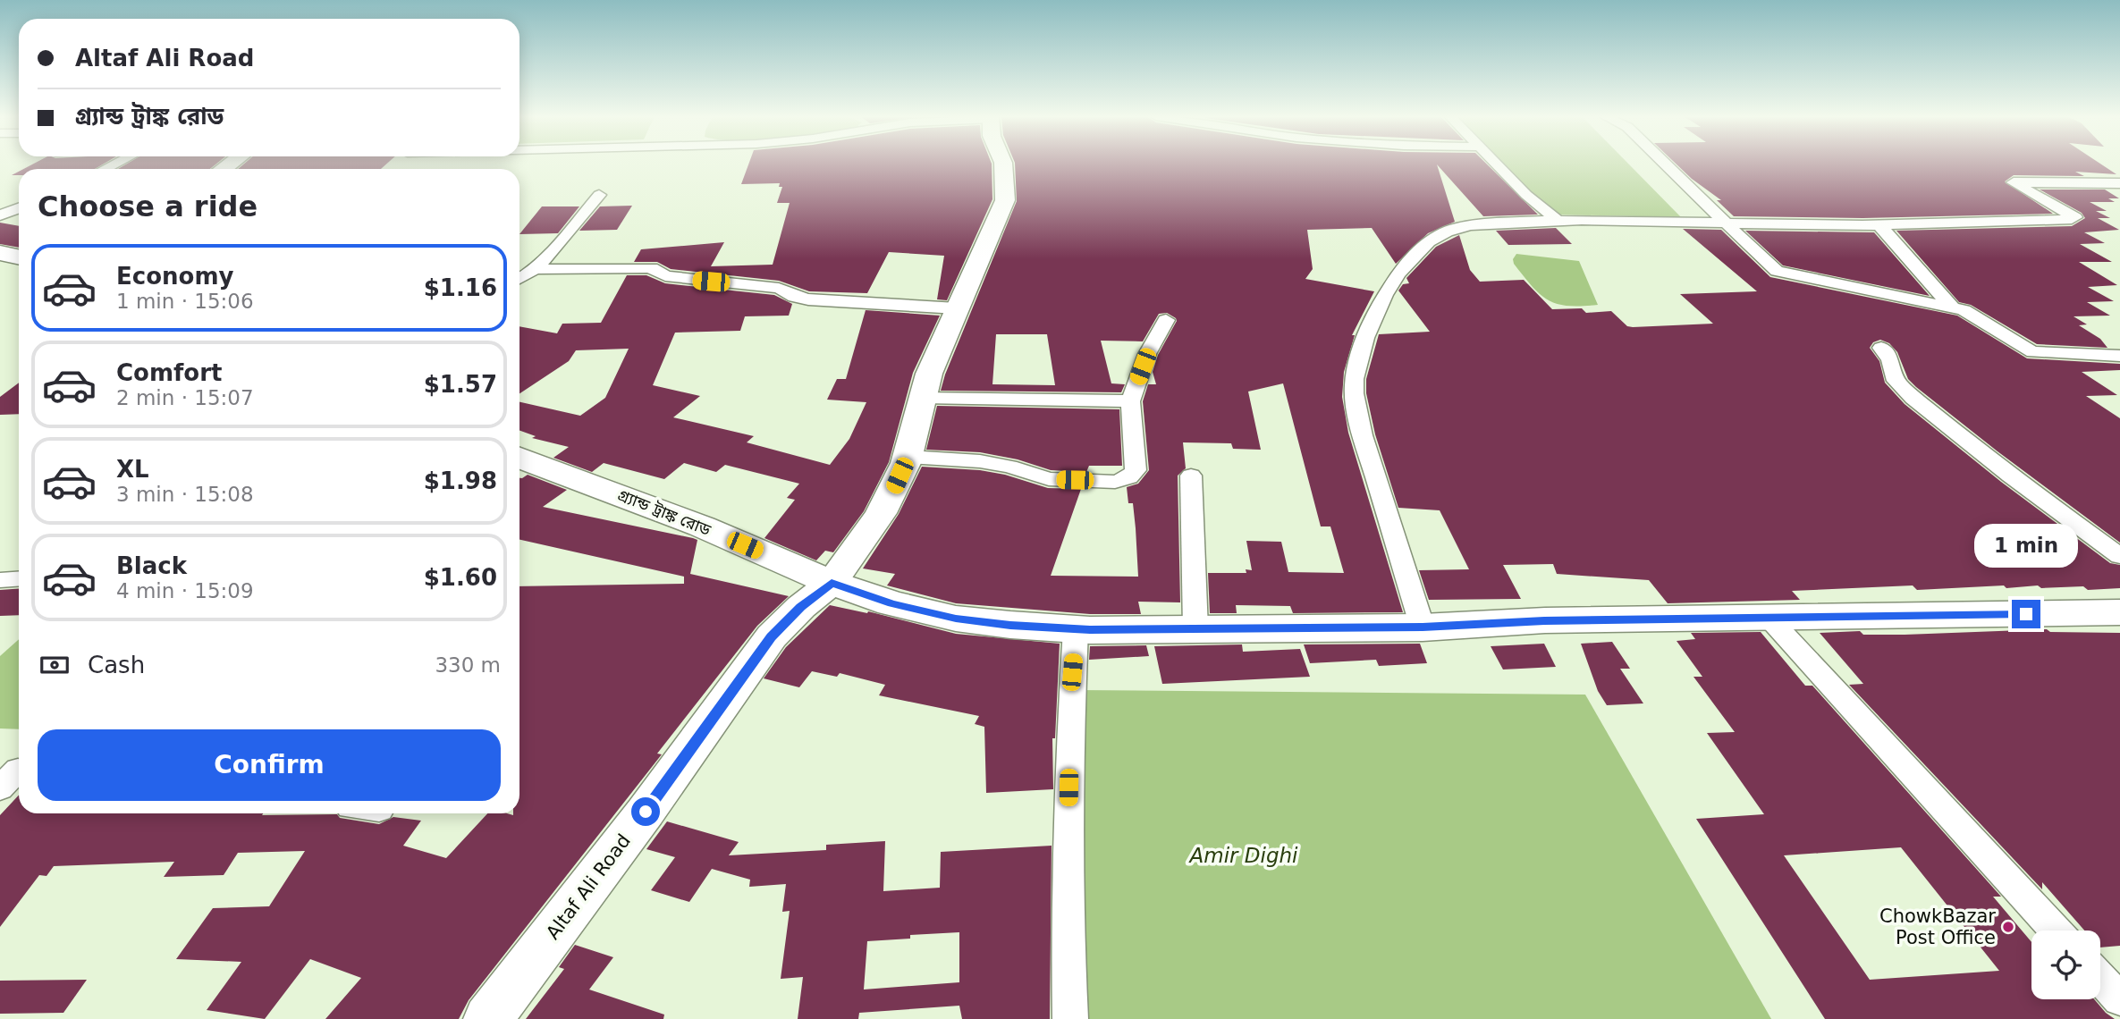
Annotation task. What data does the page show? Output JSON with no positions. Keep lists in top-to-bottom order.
{
  "streets": {
    "highway": ["গ্র্যান্ড ট্রাঙ্ক রোড"],
    "main road": ["Altaf Ali Road"]
  },
  "crossings": [
    ["গ্র্যান্ড ট্রাঙ্ক রোড", "Altaf Ali Road"]
  ],
  "water": ["Amir Dighi"],
  "places": ["ChowkBazar Post Office"],
  "page": {
    "banner": ["Altaf Ali Road", "গ্র্যান্ড ট্রাঙ্ক রোড"],
    "heading": "Choose a ride",
    "list": [
      {
        "name": "Economy",
        "note": "1 min · 15:06",
        "value": "$1.16"
      },
      {
        "name": "Comfort",
        "note": "2 min · 15:07",
        "value": "$1.57"
      },
      {
        "name": "XL",
        "note": "3 min · 15:08",
        "value": "$1.98"
      },
      {
        "name": "Black",
        "note": "4 min · 15:09",
        "value": "$1.60"
      }
    ],
    "bubble": "1 min",
    "pay": ["Cash", "330 m"],
    "buttons": "Confirm"
  }
}
